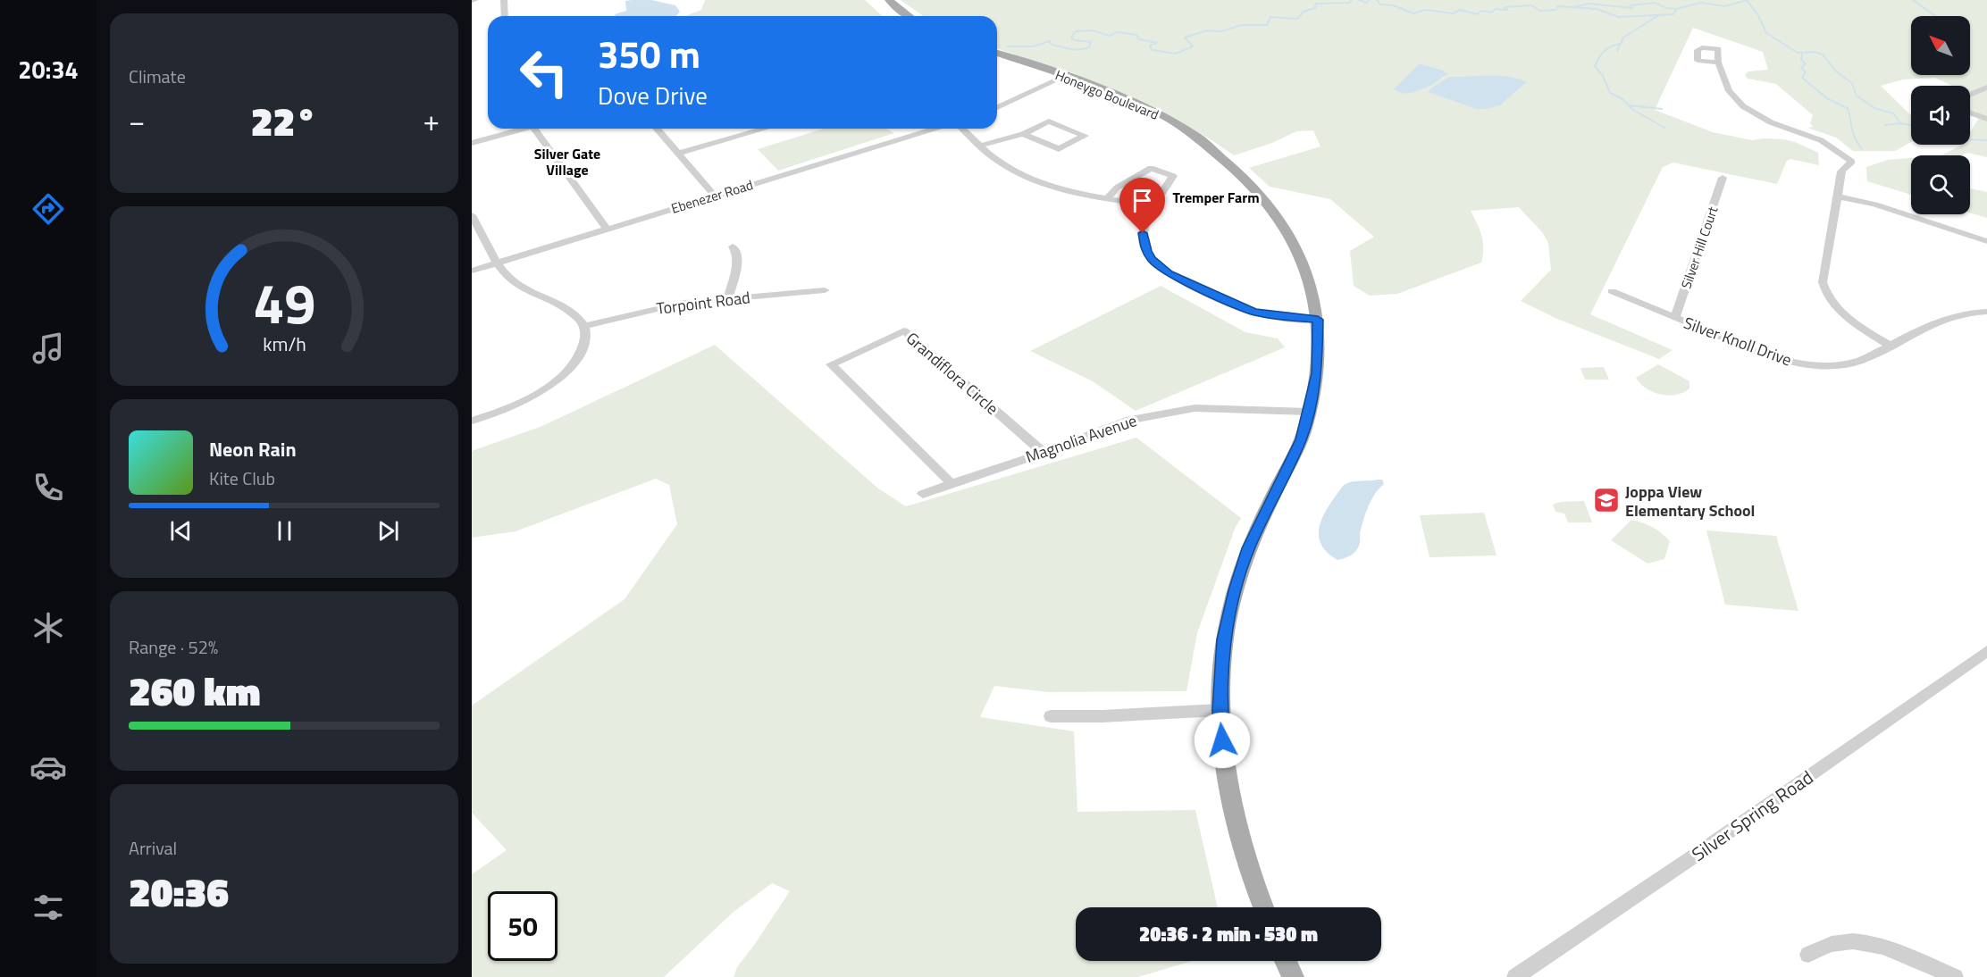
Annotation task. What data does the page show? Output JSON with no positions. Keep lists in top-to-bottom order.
{
  "streets": {
    "main road": ["Honeygo Boulevard"],
    "street": [
      "Ebenezer Road",
      "Silver Hill Court",
      "Torpoint Road",
      "Silver Knoll Drive",
      "Grandiflora Circle",
      "Magnolia Avenue",
      "Silver Spring Road"
    ]
  },
  "crossings": [
    ["Honeygo Boulevard", "Magnolia Avenue"],
    ["Silver Hill Court", "Silver Knoll Drive"],
    ["Grandiflora Circle", "Magnolia Avenue"]
  ],
  "districts": ["Silver Gate Village", "Tremper Farm"],
  "places": {
    "school or university": ["Joppa View Elementary School"]
  },
  "north": "top left",
  "page": {
    "tabs": "20:34",
    "tile": [
      "Climate",
      ["Range · 52%", "260 km"],
      ["Arrival", "20:36"]
    ],
    "turn": ["350 m", "Dove Drive"],
    "heat": ["−", "22°", "+"],
    "song": ["Neon Rain", "Kite Club"],
    "limit": "50",
    "trip": "20:36 · 2 min · 530 m",
    "gauge": ["49", "km/h"]
  }
}
